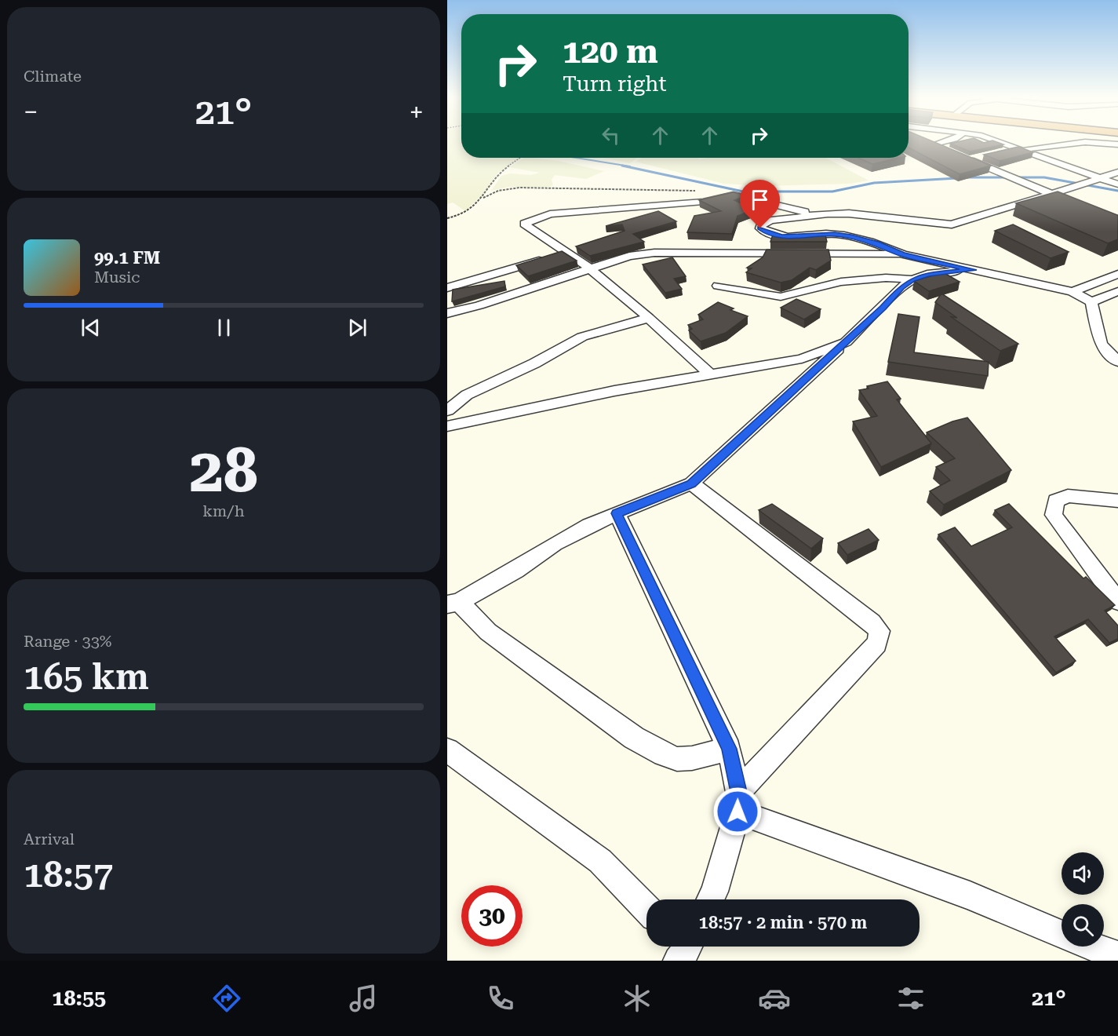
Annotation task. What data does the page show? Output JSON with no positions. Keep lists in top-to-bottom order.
{
  "page": {
    "tile": [
      "Climate",
      ["28", "km/h"],
      ["Range · 33%", "165 km"],
      ["Arrival", "18:57"]
    ],
    "turn": ["120 m", "Turn right"],
    "heat": ["−", "21°", "+"],
    "song": ["99.1 FM", "Music"],
    "limit": "30",
    "trip": "18:57 · 2 min · 570 m",
    "tabs": ["18:55", "21°"]
  }
}
